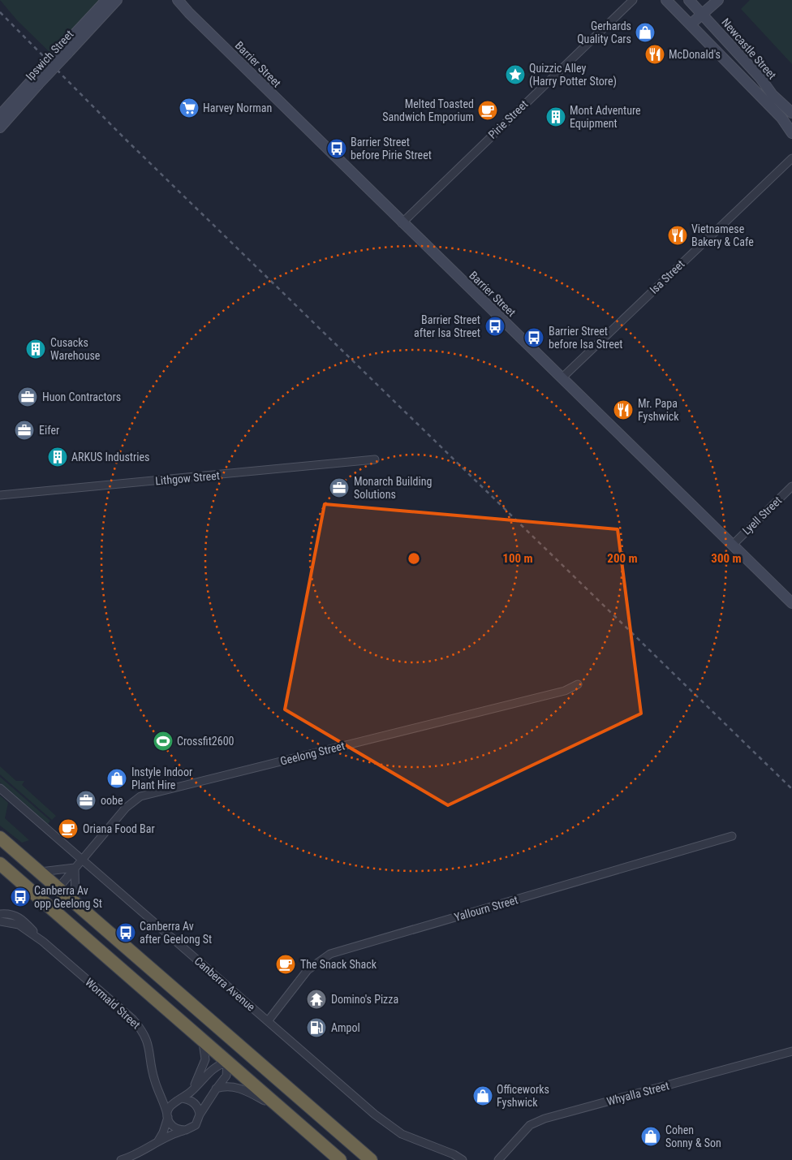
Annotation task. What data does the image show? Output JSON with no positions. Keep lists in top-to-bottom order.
{
  "streets": {
    "street": [
      "Newcastle Street",
      "Ipswich Street",
      "Barrier Street",
      "Pirie Street",
      "Isa Street",
      "Lithgow Street",
      "Lyell Street",
      "Geelong Street",
      "Yallourn Street",
      "Canberra Avenue",
      "Wormald Street",
      "Whyalla Street"
    ]
  },
  "crossings": [
    ["Barrier Street", "Pirie Street"],
    ["Barrier Street", "Isa Street"],
    ["Barrier Street", "Lyell Street"],
    ["Geelong Street", "Canberra Avenue"],
    ["Yallourn Street", "Canberra Avenue"]
  ],
  "places": {
    "shop": [
      "Gerhards Quality Cars",
      "Instyle Indoor Plant Hire",
      "Officeworks Fyshwick",
      "Cohen Sonny & Son"
    ],
    "restaurant": ["McDonald's", "Vietnamese Bakery & Cafe", "Mr. Papa Fyshwick"],
    "place": ["Quizzic Alley (Harry Potter Store)"],
    "supermarket": ["Harvey Norman"],
    "cafe": ["Melted Toasted Sandwich Emporium", "Oriana Food Bar", "The Snack Shack"],
    "building": ["Mont Adventure Equipment", "Cusacks Warehouse", "ARKUS Industries"],
    "bus stop": [
      "Barrier Street before Pirie Street",
      "Barrier Street after Isa Street",
      "Barrier Street before Isa Street",
      "Canberra Av opp Geelong St",
      "Canberra Av after Geelong St"
    ],
    "office": [
      "Huon Contractors",
      "Eifer",
      "Monarch Building Solutions",
      "oobe"
    ],
    "sports": ["Crossfit2600"],
    "temple": ["Domino's Pizza"],
    "fuel station": ["Ampol"]
  },
  "rings": ["100 m", "200 m", "300 m"]
}
